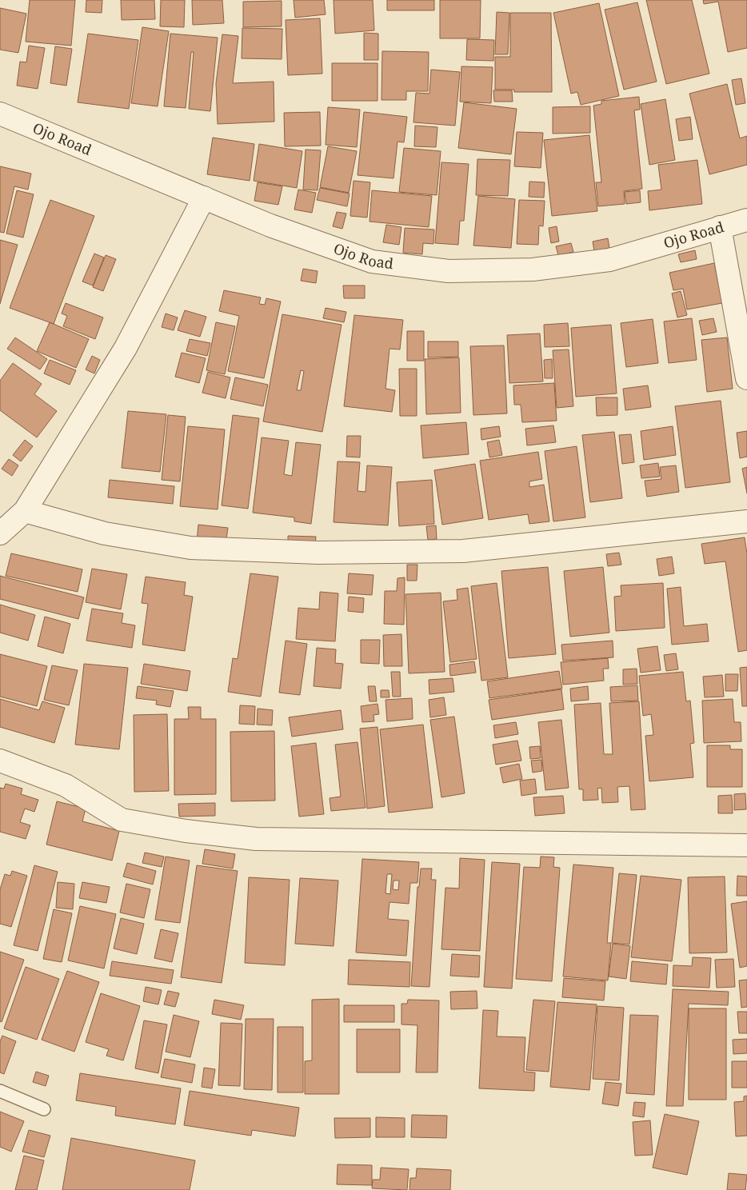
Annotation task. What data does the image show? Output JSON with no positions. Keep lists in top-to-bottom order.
{
  "streets": {
    "street": ["Ojo Road"]
  }
}
